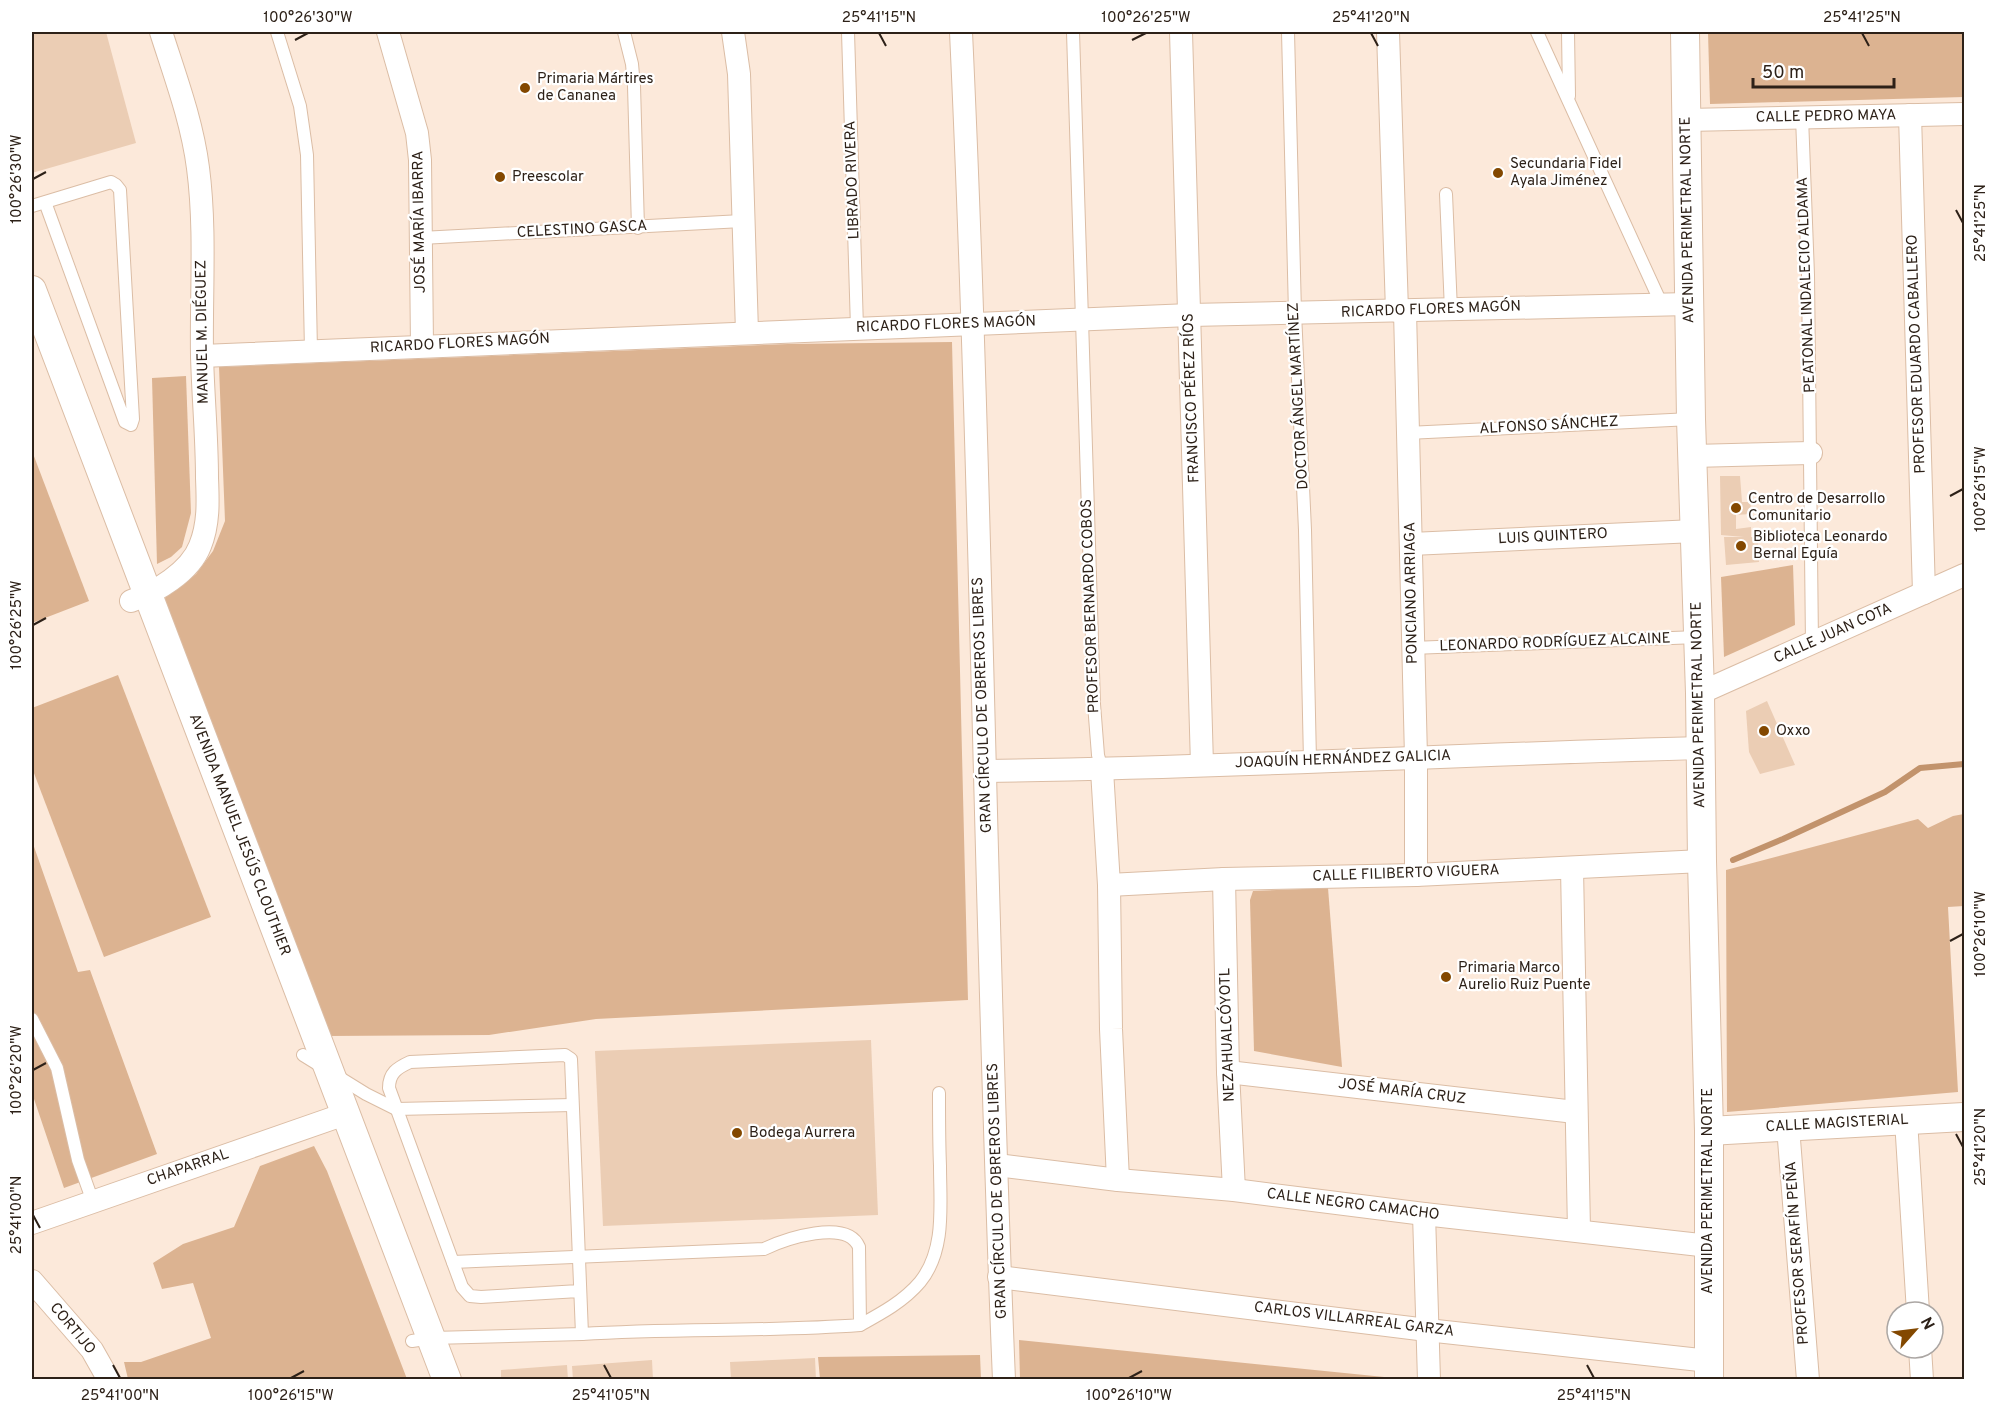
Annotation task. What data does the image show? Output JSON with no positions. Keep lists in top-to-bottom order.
{
  "streets": {
    "street": [
      "CALLE PEDRO MAYA",
      "AVENIDA PERIMETRAL NORTE",
      "JOSÉ MARÍA IBARRA",
      "RICARDO FLORES MAGÓN",
      "MANUEL M. DIÉGUEZ",
      "PROFESOR EDUARDO CABALLERO",
      "FRANCISCO PÉREZ RÍOS",
      "LUIS QUINTERO",
      "PONCIANO ARRIAGA",
      "PROFESOR BERNARDO COBOS",
      "CALLE JUAN COTA",
      "GRAN CÍRCULO DE OBREROS LIBRES",
      "JOAQUÍN HERNÁNDEZ GALICIA",
      "AVENIDA MANUEL JESÚS CLOUTHIER",
      "CALLE FILIBERTO VIGUERA",
      "NEZAHUALCÓYOTL",
      "JOSÉ MARÍA CRUZ",
      "CALLE MAGISTERIAL",
      "CHAPARRAL",
      "CALLE NEGRO CAMACHO",
      "PROFESOR SERAFÍN PEÑA",
      "CARLOS VILLARREAL GARZA",
      "CORTIJO"
    ],
    "lane": [
      "LIBRADO RIVERA",
      "CELESTINO GASCA",
      "PEATONAL INDALECIO ALDAMA",
      "DOCTOR ÁNGEL MARTÍNEZ",
      "ALFONSO SÁNCHEZ",
      "LEONARDO RODRÍGUEZ ALCAINE"
    ]
  },
  "crossings": [
    ["CALLE PEDRO MAYA", "AVENIDA PERIMETRAL NORTE"],
    ["CALLE PEDRO MAYA", "PEATONAL INDALECIO ALDAMA"],
    ["CALLE PEDRO MAYA", "PROFESOR EDUARDO CABALLERO"],
    ["LIBRADO RIVERA", "RICARDO FLORES MAGÓN"],
    ["AVENIDA PERIMETRAL NORTE", "RICARDO FLORES MAGÓN"],
    ["AVENIDA PERIMETRAL NORTE", "ALFONSO SÁNCHEZ"],
    ["AVENIDA PERIMETRAL NORTE", "LUIS QUINTERO"],
    ["AVENIDA PERIMETRAL NORTE", "CALLE JUAN COTA"],
    ["AVENIDA PERIMETRAL NORTE", "LEONARDO RODRÍGUEZ ALCAINE"],
    ["AVENIDA PERIMETRAL NORTE", "JOAQUÍN HERNÁNDEZ GALICIA"],
    ["AVENIDA PERIMETRAL NORTE", "CALLE FILIBERTO VIGUERA"],
    ["AVENIDA PERIMETRAL NORTE", "CALLE MAGISTERIAL"],
    ["AVENIDA PERIMETRAL NORTE", "CALLE NEGRO CAMACHO"],
    ["AVENIDA PERIMETRAL NORTE", "CARLOS VILLARREAL GARZA"],
    ["JOSÉ MARÍA IBARRA", "CELESTINO GASCA"],
    ["JOSÉ MARÍA IBARRA", "RICARDO FLORES MAGÓN"],
    ["PEATONAL INDALECIO ALDAMA", "CALLE JUAN COTA"],
    ["RICARDO FLORES MAGÓN", "MANUEL M. DIÉGUEZ"],
    ["RICARDO FLORES MAGÓN", "DOCTOR ÁNGEL MARTÍNEZ"],
    ["RICARDO FLORES MAGÓN", "FRANCISCO PÉREZ RÍOS"],
    ["RICARDO FLORES MAGÓN", "PONCIANO ARRIAGA"],
    ["RICARDO FLORES MAGÓN", "PROFESOR BERNARDO COBOS"],
    ["RICARDO FLORES MAGÓN", "GRAN CÍRCULO DE OBREROS LIBRES"],
    ["MANUEL M. DIÉGUEZ", "AVENIDA MANUEL JESÚS CLOUTHIER"],
    ["PROFESOR EDUARDO CABALLERO", "CALLE JUAN COTA"],
    ["DOCTOR ÁNGEL MARTÍNEZ", "JOAQUÍN HERNÁNDEZ GALICIA"],
    ["FRANCISCO PÉREZ RÍOS", "JOAQUÍN HERNÁNDEZ GALICIA"],
    ["ALFONSO SÁNCHEZ", "PONCIANO ARRIAGA"],
    ["LUIS QUINTERO", "PONCIANO ARRIAGA"],
    ["PONCIANO ARRIAGA", "LEONARDO RODRÍGUEZ ALCAINE"],
    ["PONCIANO ARRIAGA", "JOAQUÍN HERNÁNDEZ GALICIA"],
    ["PONCIANO ARRIAGA", "CALLE FILIBERTO VIGUERA"],
    ["PROFESOR BERNARDO COBOS", "JOAQUÍN HERNÁNDEZ GALICIA"],
    ["PROFESOR BERNARDO COBOS", "CALLE FILIBERTO VIGUERA"],
    ["PROFESOR BERNARDO COBOS", "CALLE NEGRO CAMACHO"],
    ["GRAN CÍRCULO DE OBREROS LIBRES", "JOAQUÍN HERNÁNDEZ GALICIA"],
    ["GRAN CÍRCULO DE OBREROS LIBRES", "CALLE NEGRO CAMACHO"],
    ["GRAN CÍRCULO DE OBREROS LIBRES", "CARLOS VILLARREAL GARZA"],
    ["AVENIDA MANUEL JESÚS CLOUTHIER", "CHAPARRAL"],
    ["CALLE FILIBERTO VIGUERA", "NEZAHUALCÓYOTL"],
    ["NEZAHUALCÓYOTL", "JOSÉ MARÍA CRUZ"],
    ["NEZAHUALCÓYOTL", "CALLE NEGRO CAMACHO"],
    ["CALLE MAGISTERIAL", "PROFESOR SERAFÍN PEÑA"]
  ],
  "places": [
    "Primaria Mártires de Cananea",
    "Secundaria Fidel Ayala Jiménez",
    "Preescolar",
    "Centro de Desarrollo Comunitario",
    "Biblioteca Leonardo Bernal Eguía",
    "Oxxo",
    "Primaria Marco Aurelio Ruiz Puente",
    "Bodega Aurrera"
  ],
  "scale_bar": "50 m",
  "north": "top right",
  "coordinates": [
    "100°26'30\"W",
    "25°41'15\"N",
    "100°26'25\"W",
    "25°41'20\"N",
    "25°41'25\"N",
    "100°26'15\"W",
    "100°26'10\"W",
    "100°26'20\"W",
    "25°41'00\"N",
    "25°41'05\"N"
  ]
}
